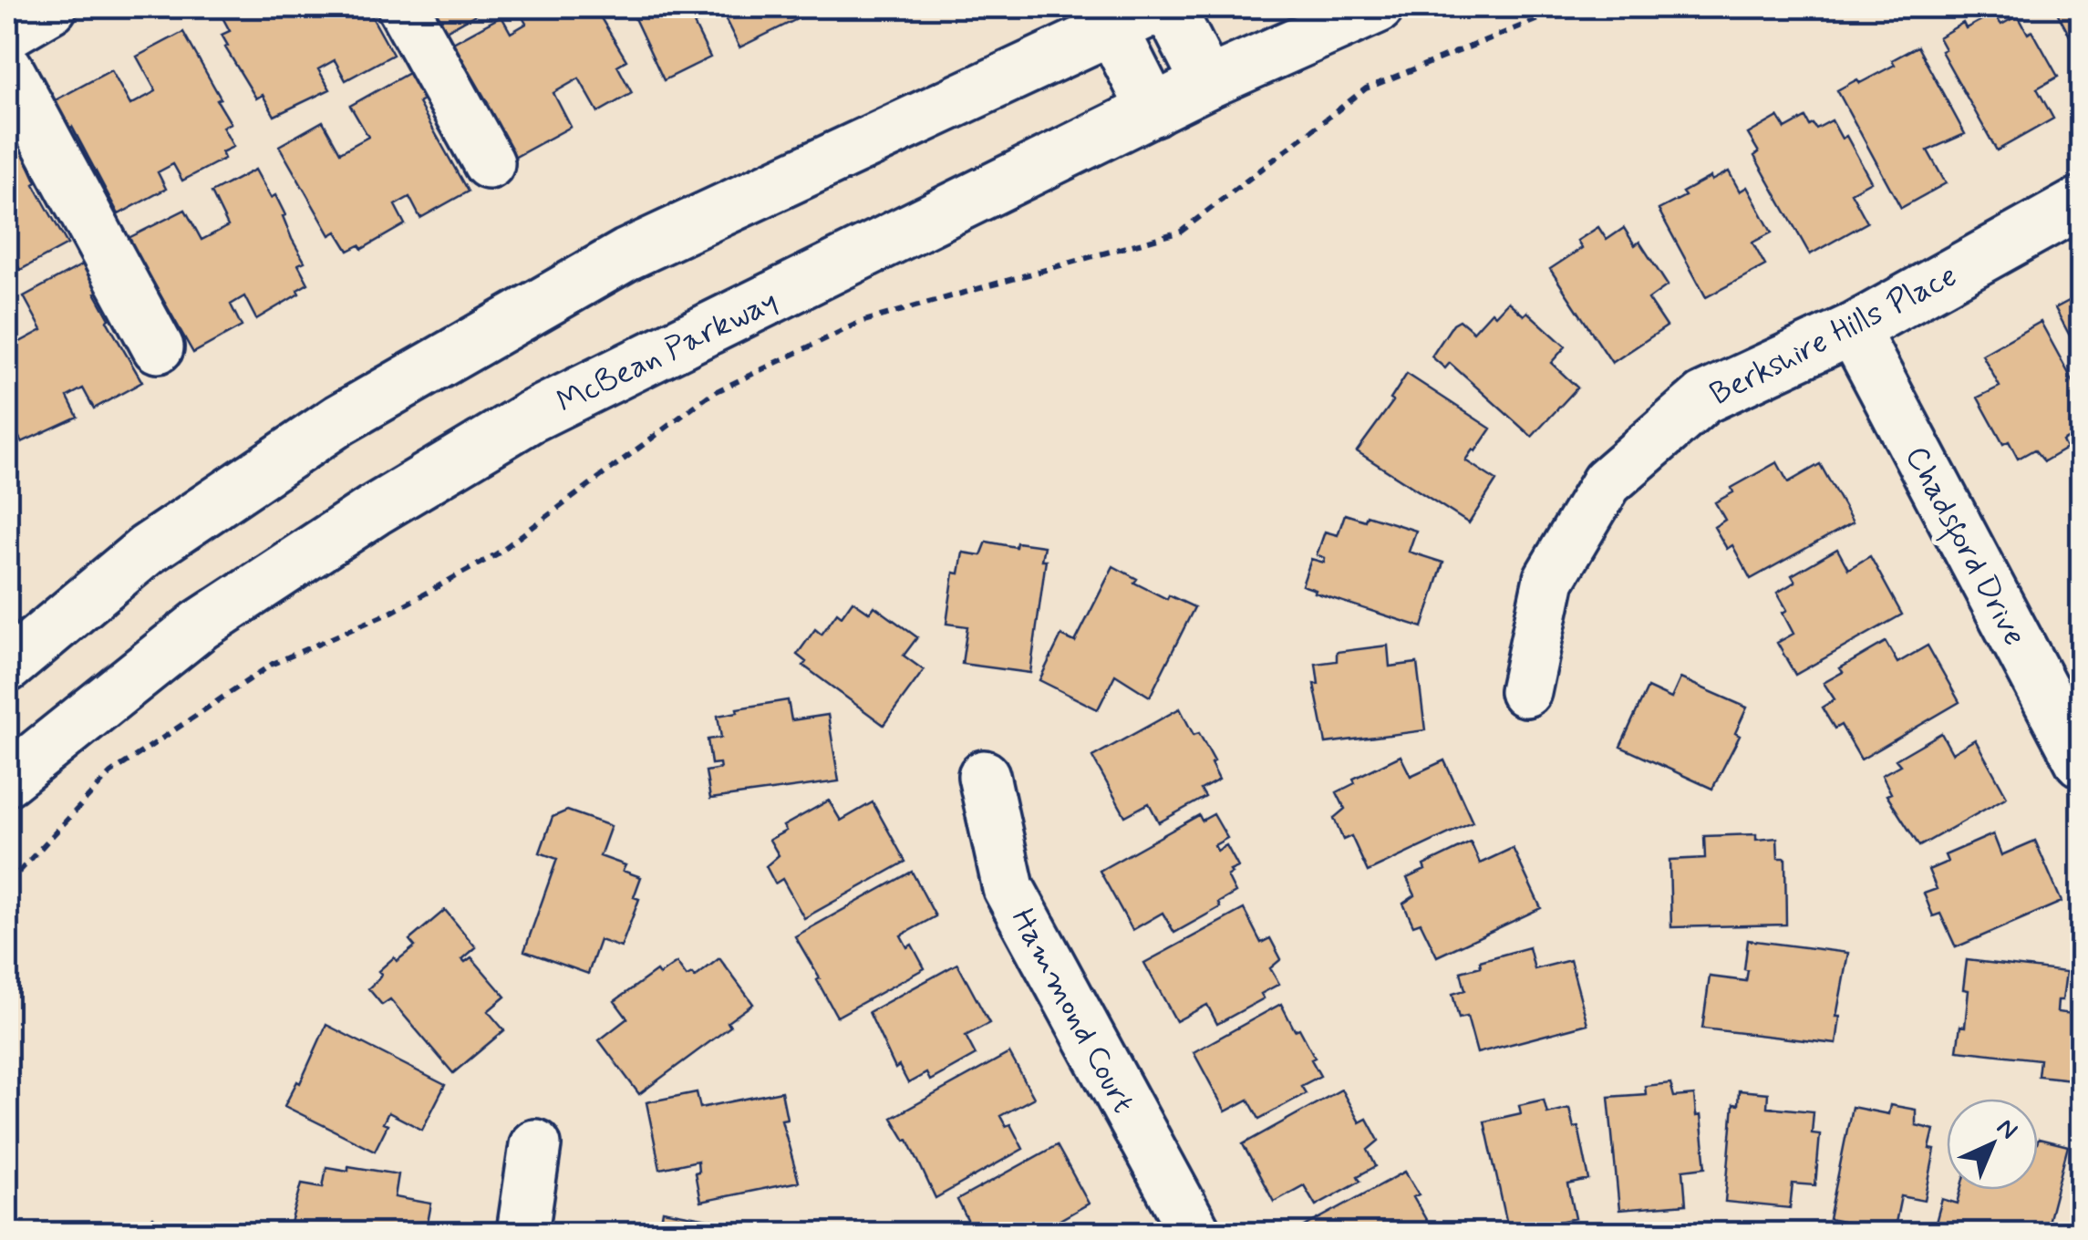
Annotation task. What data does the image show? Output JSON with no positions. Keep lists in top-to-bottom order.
{
  "streets": {
    "main road": [
      "Berkshire Hills Place",
      "McBean Parkway",
      "Chadsford Drive",
      "Hammond Court"
    ]
  },
  "crossings": [
    ["Berkshire Hills Place", "Chadsford Drive"]
  ],
  "north": "top right"
}
